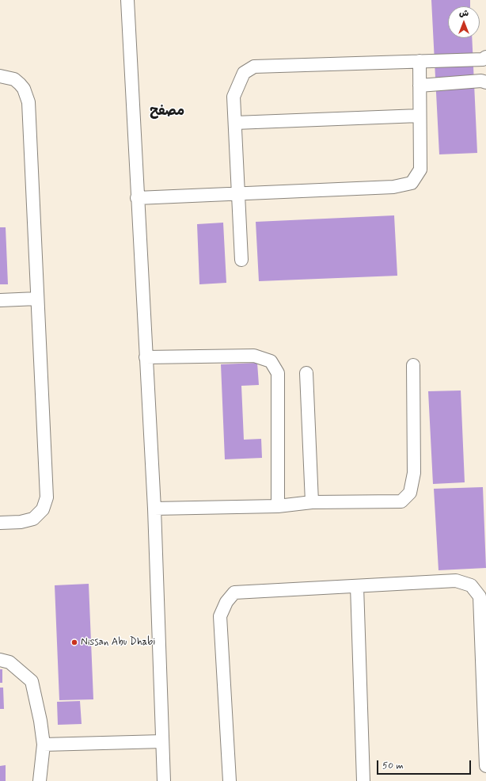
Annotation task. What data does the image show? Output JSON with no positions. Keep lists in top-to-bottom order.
{
  "districts": ["مصفح"],
  "places": ["Nissan Abu Dhabi"],
  "scale_bar": "50 m",
  "north": "top"
}
